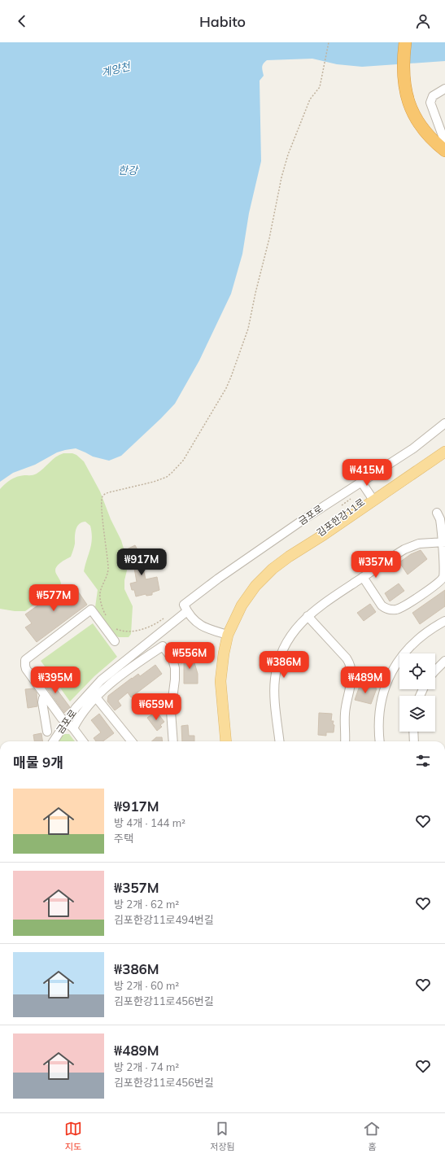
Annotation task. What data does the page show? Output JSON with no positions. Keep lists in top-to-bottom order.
{
  "streets": {
    "main road": ["김포한강11로"],
    "street": ["금포로"]
  },
  "water": ["계양천", "한강"],
  "page": {
    "header": "Habito",
    "price": [
      "₩415M",
      "₩917M",
      "₩357M",
      "₩577M",
      "₩556M",
      "₩386M",
      "₩395M",
      "₩489M",
      "₩659M"
    ],
    "heading": "매물 9개",
    "list": [
      {
        "name": "₩917M",
        "note": "방 4개 · 144 m² · 주택"
      },
      {
        "name": "₩357M",
        "note": "방 2개 · 62 m² · 김포한강11로494번길"
      },
      {
        "name": "₩386M",
        "note": "방 2개 · 60 m² · 김포한강11로456번길"
      },
      {
        "name": "₩489M",
        "note": "방 2개 · 74 m² · 김포한강11로456번길"
      }
    ],
    "tabs": ["지도", "저장됨", "홈"]
  }
}
